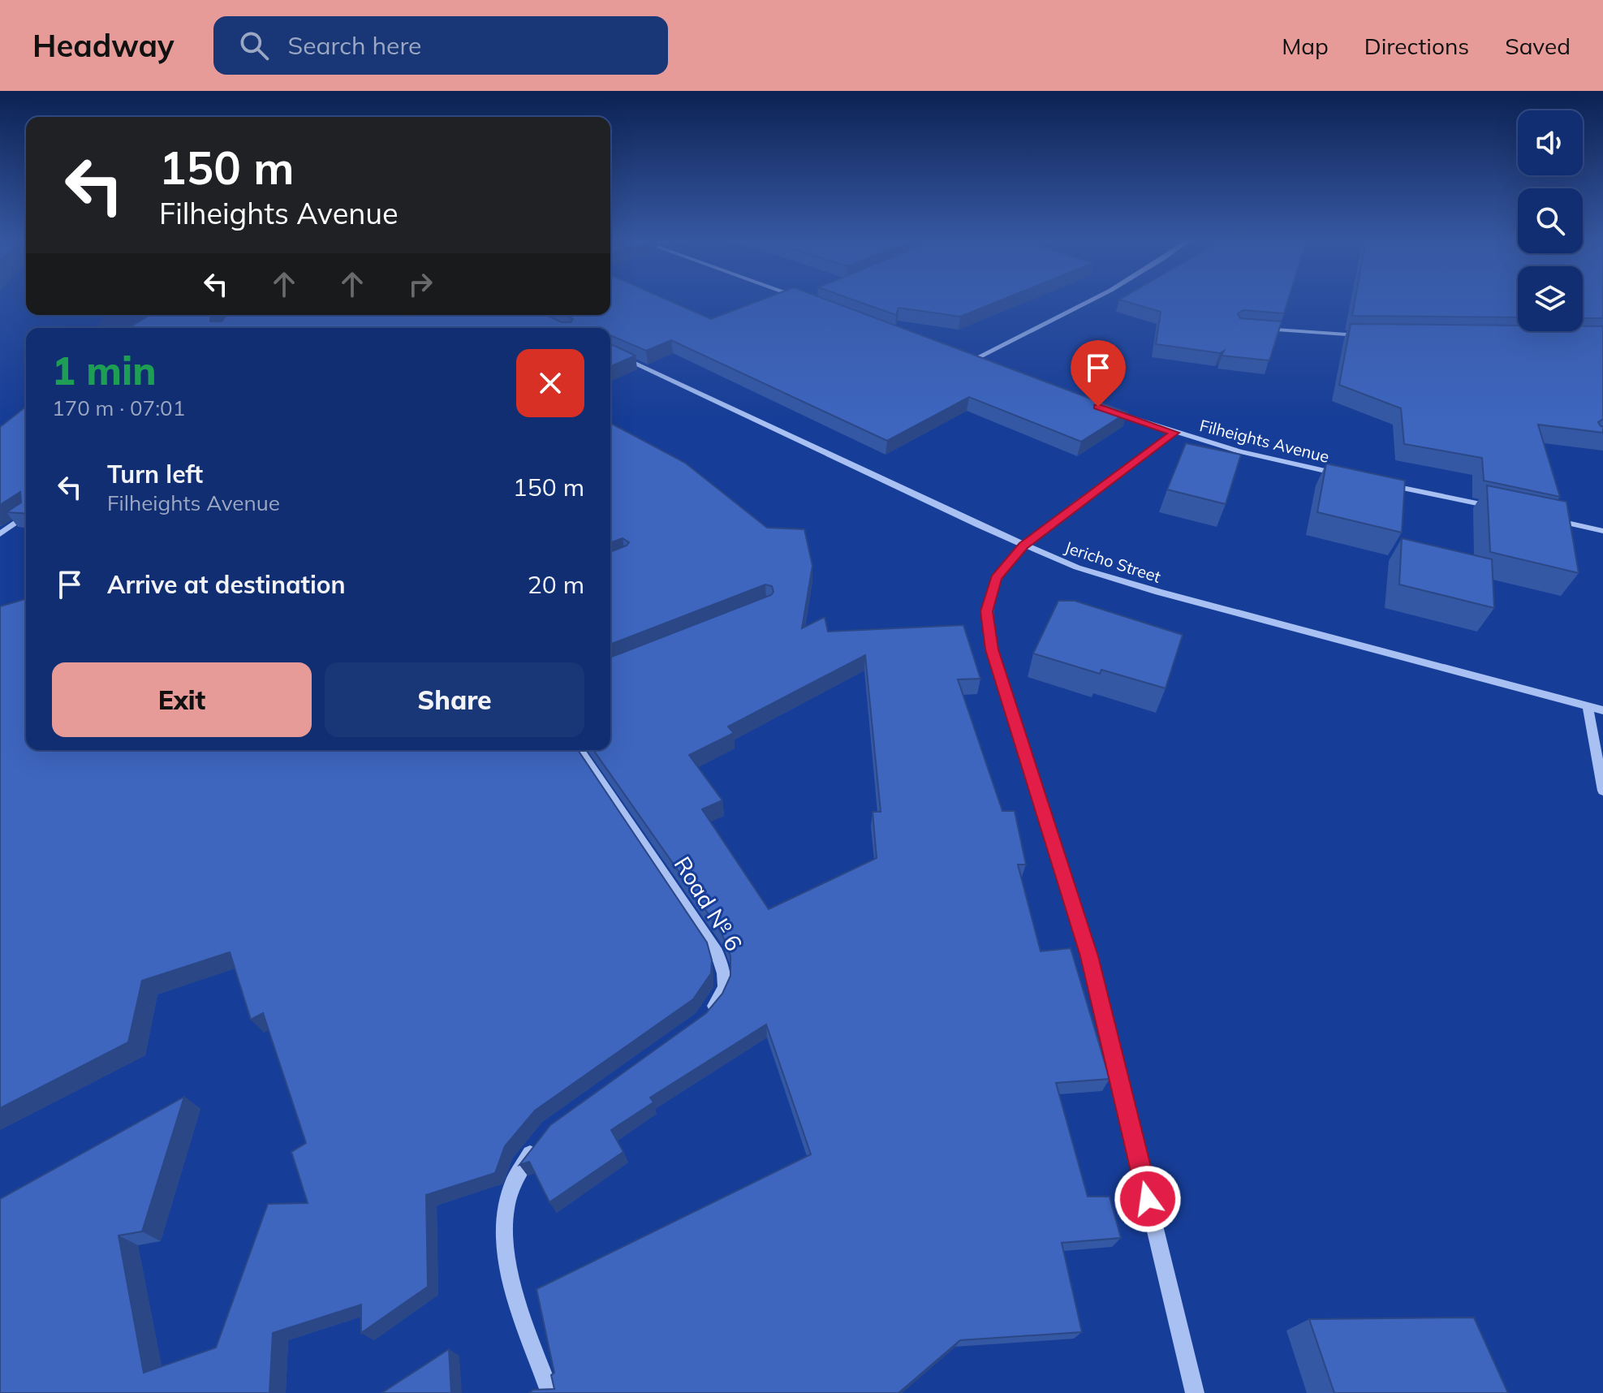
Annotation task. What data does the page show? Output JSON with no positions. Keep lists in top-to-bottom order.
{
  "streets": {
    "street": ["Filheights Avenue", "Jericho Street", "Road № 6"]
  },
  "page": {
    "header": "Headway",
    "search": "Search here",
    "nav": ["Map", "Directions", "Saved"],
    "turn": ["150 m", "Filheights Avenue"],
    "heading": ["1 min", "170 m · 07:01"],
    "list": [
      {
        "name": "Turn left",
        "note": "Filheights Avenue",
        "value": "150 m"
      },
      {
        "name": "Arrive at destination",
        "value": "20 m"
      }
    ],
    "buttons": ["Exit", "Share"]
  }
}
